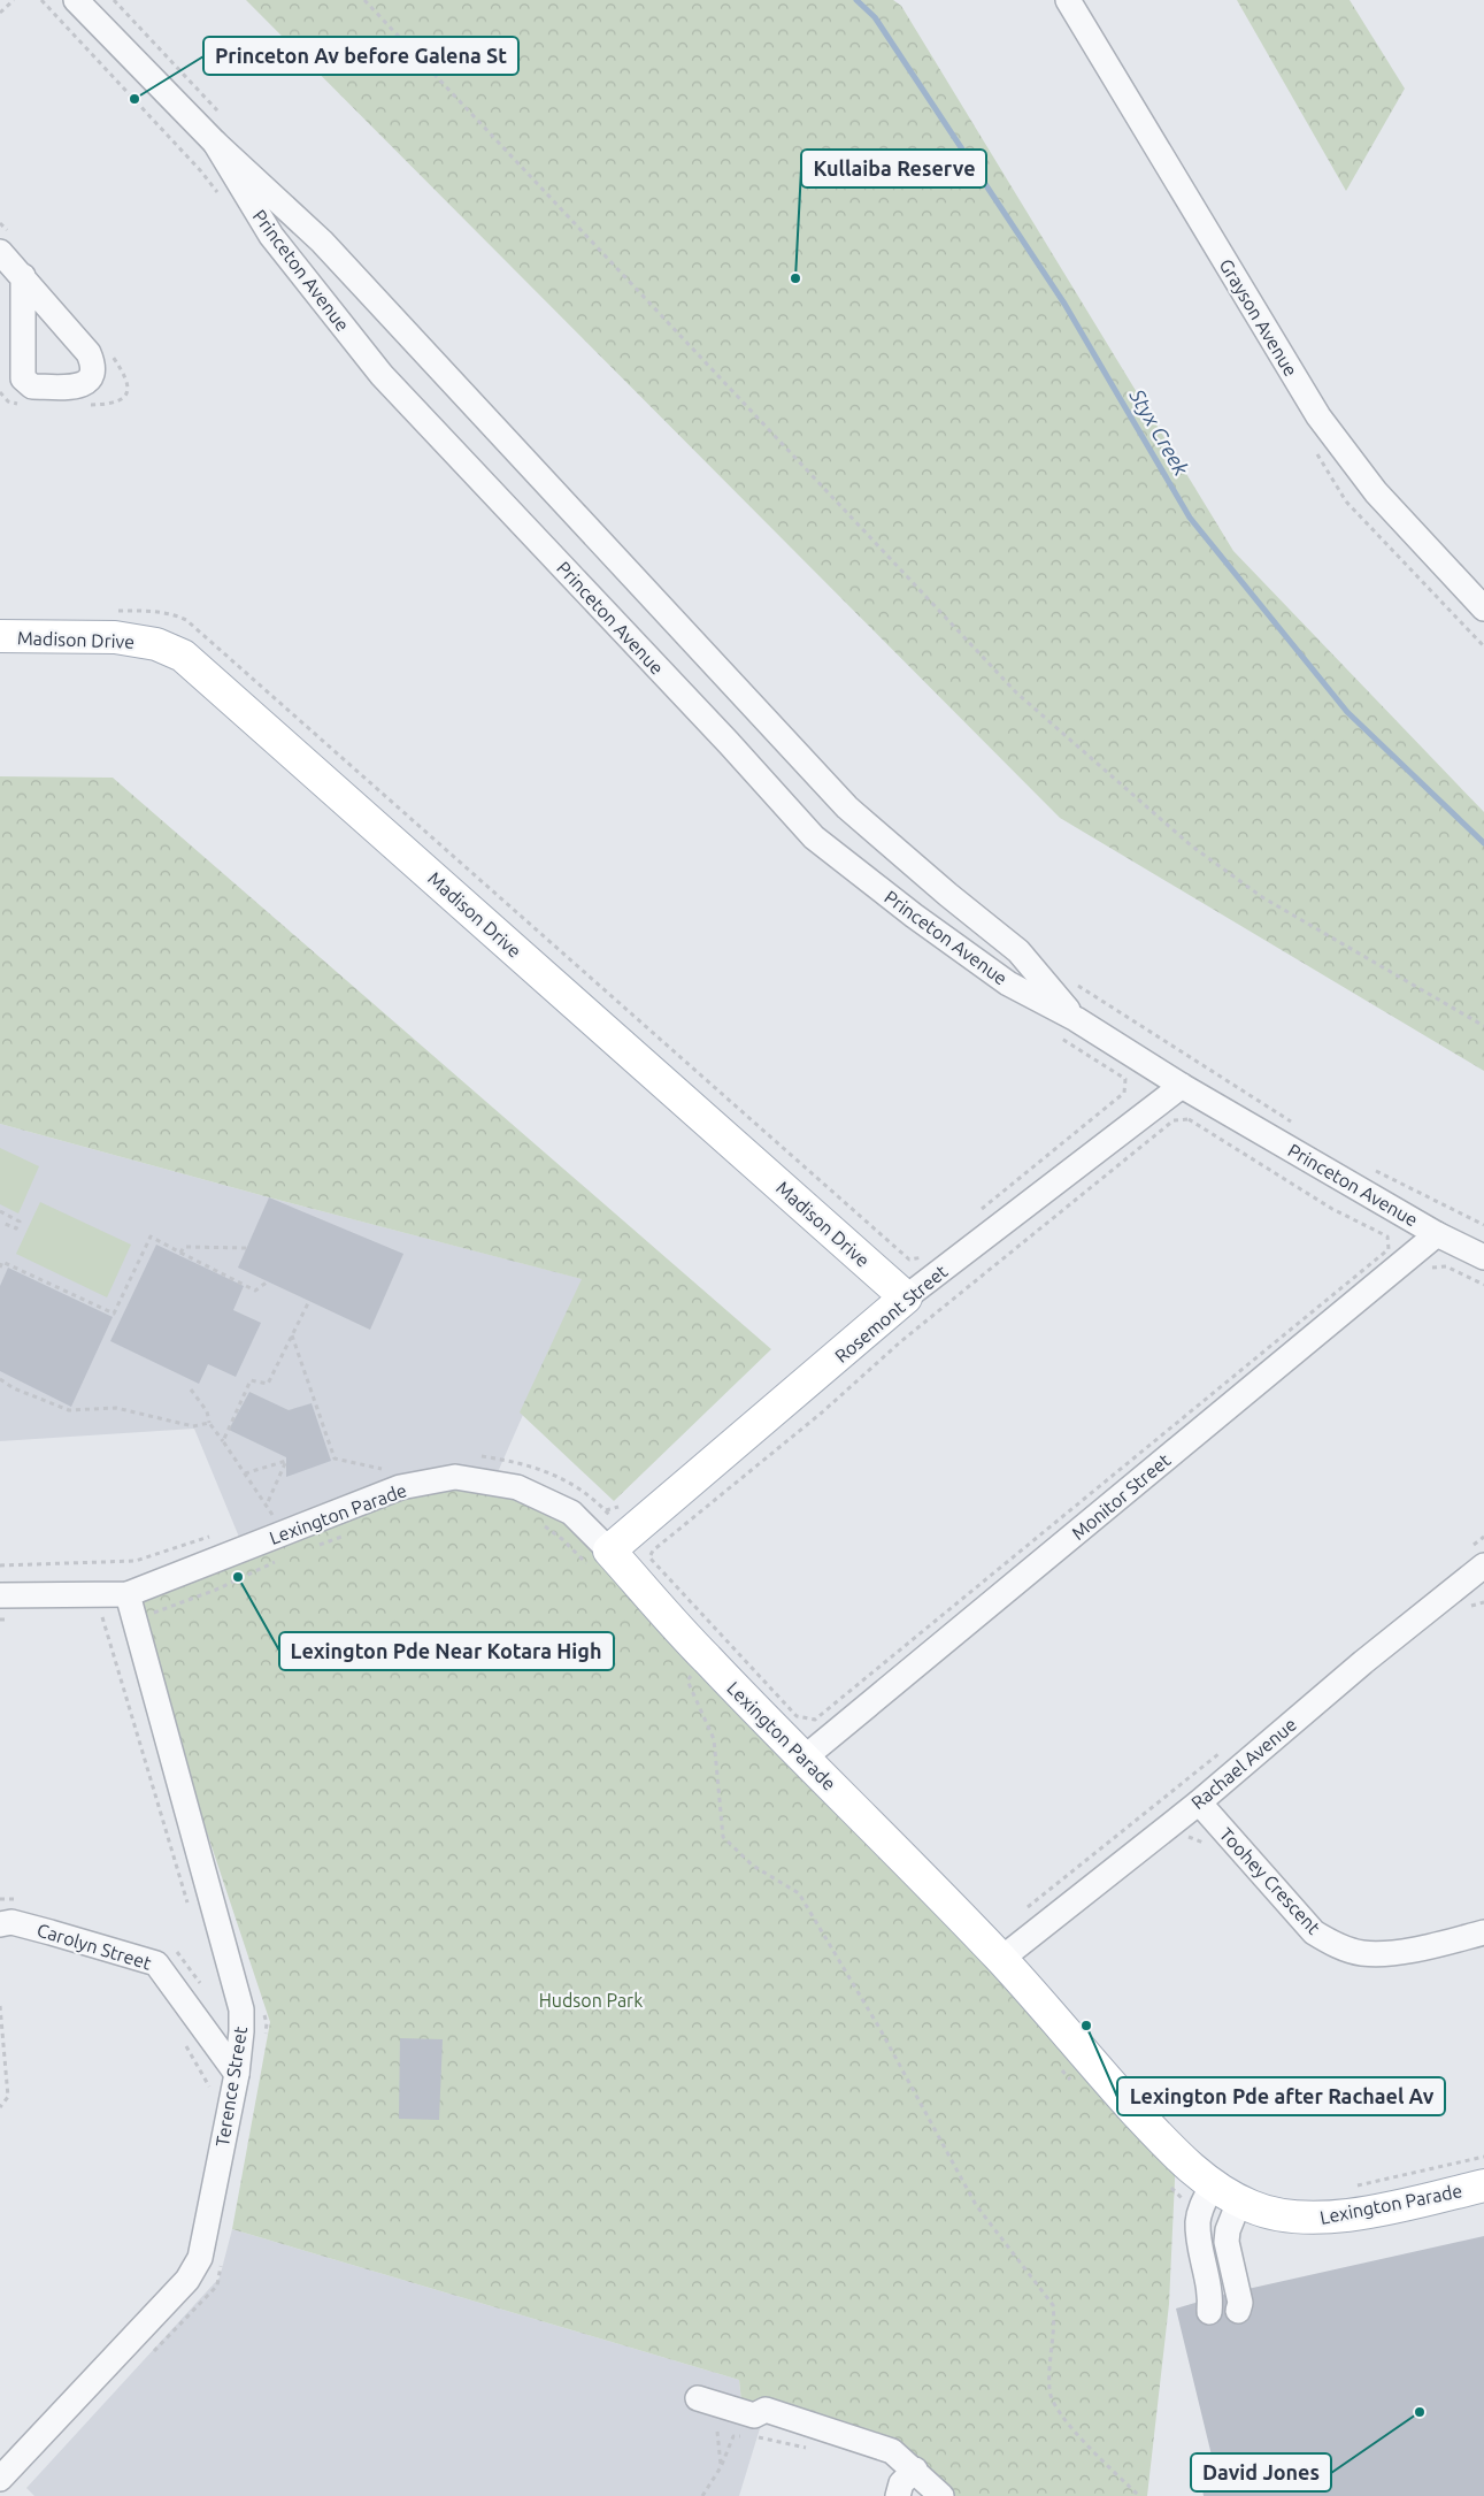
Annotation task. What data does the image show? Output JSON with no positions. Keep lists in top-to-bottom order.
{
  "streets": {
    "main road": ["Madison Drive", "Rosemont Street", "Lexington Parade"],
    "street": [
      "Princeton Avenue",
      "Grayson Avenue",
      "Monitor Street",
      "Rachael Avenue",
      "Toohey Crescent",
      "Carolyn Street",
      "Terence Street"
    ]
  },
  "crossings": [
    ["Princeton Avenue", "Rosemont Street"],
    ["Princeton Avenue", "Monitor Street"],
    ["Madison Drive", "Rosemont Street"],
    ["Rosemont Street", "Lexington Parade"],
    ["Monitor Street", "Lexington Parade"],
    ["Lexington Parade", "Rachael Avenue"],
    ["Lexington Parade", "Terence Street"],
    ["Rachael Avenue", "Toohey Crescent"],
    ["Carolyn Street", "Terence Street"]
  ],
  "water": ["Styx Creek"],
  "parks": ["Hudson Park"],
  "places": [
    "Princeton Av before Galena St",
    "Kullaiba Reserve",
    "Lexington Pde Near Kotara High",
    "Lexington Pde after Rachael Av",
    "David Jones"
  ]
}
